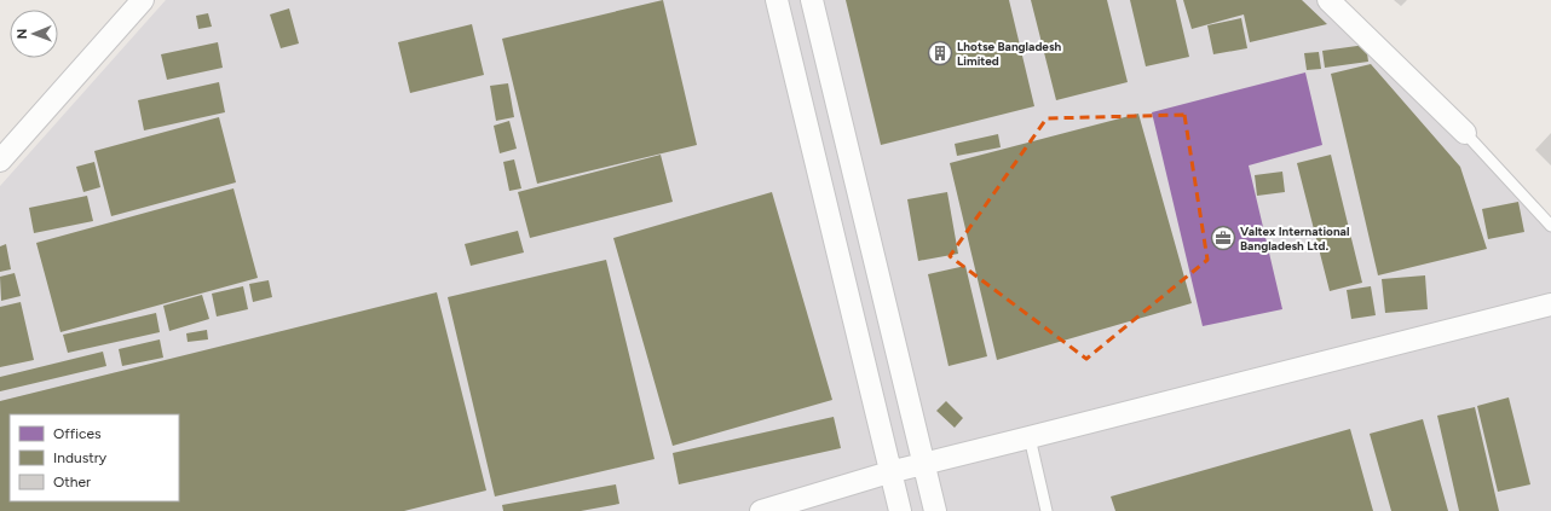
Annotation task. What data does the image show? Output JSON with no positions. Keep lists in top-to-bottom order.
{
  "places": {
    "building": ["Lhotse Bangladesh Limited"],
    "office": ["Valtex International Bangladesh Ltd."]
  },
  "legend": ["Offices", "Industry", "Other"],
  "north": "left"
}
